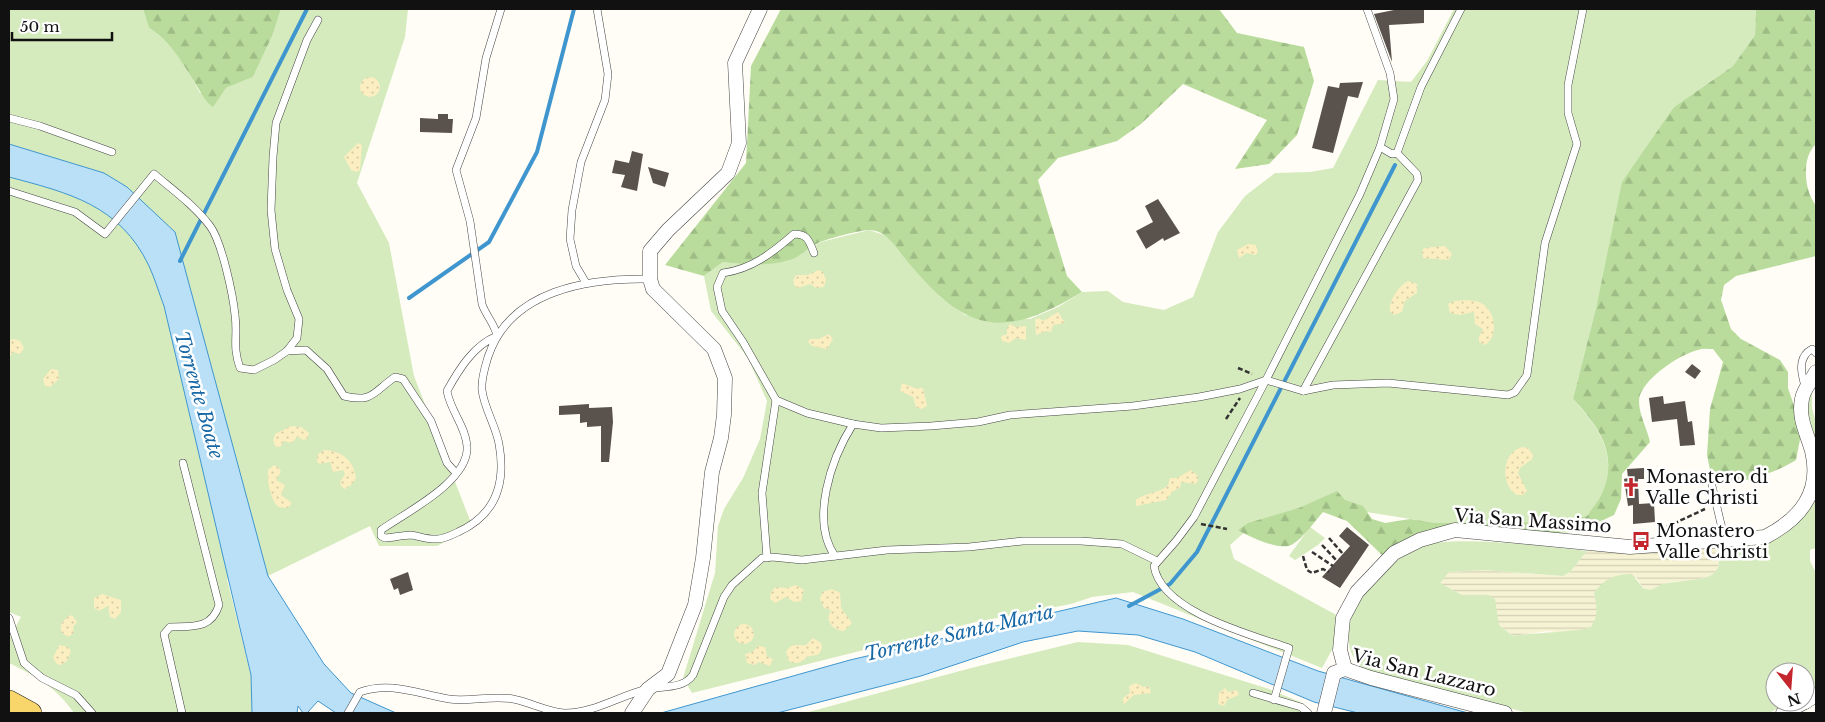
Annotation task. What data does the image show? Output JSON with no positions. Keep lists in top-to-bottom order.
{
  "streets": {
    "street": ["Via San Massimo", "Via San Lazzaro"]
  },
  "crossings": [
    ["Via San Massimo", "Via San Lazzaro"]
  ],
  "water": ["Torrente Boate", "Torrente Santa Maria"],
  "places": {
    "church": ["Monastero di Valle Christi"],
    "bus stop": ["Monastero Valle Christi"]
  },
  "scale_bar": "50 m",
  "north": "bottom"
}
